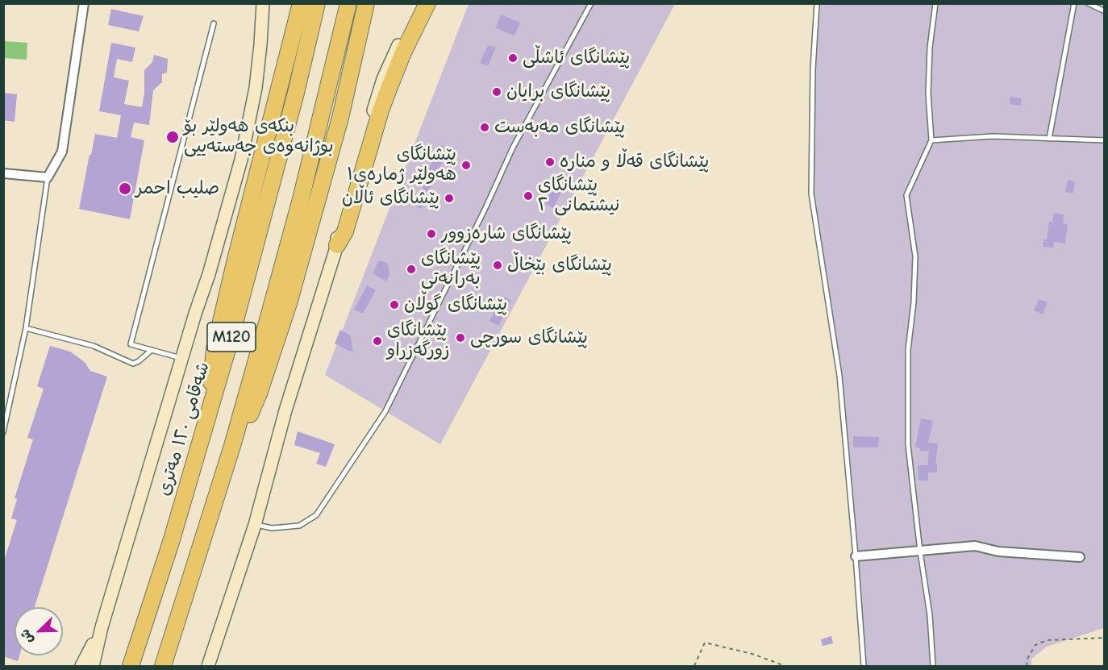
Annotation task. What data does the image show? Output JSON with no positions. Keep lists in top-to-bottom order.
{
  "streets": {
    "highway": ["M120", "شەقامی ١٢٠ مەتری"]
  },
  "places": [
    "پێشانگای ئاشڵی",
    "پێشانگای برایان",
    "پێشانگای مەبەست",
    "بنکەی هەولێر بۆ بوژانەوەی جەستەییی",
    "پێشانگای قەڵا و منارە",
    "پێشانگای هەولێر ژمارەی١",
    "صلیب احمر",
    "پێشانگای نیشتمانی ٢",
    "پێشانگای ئاڵان",
    "پێشانگای شارەزوور",
    "پێشانگای بێخاڵ",
    "پێشانگای بەرانەتی",
    "پێشانگای گوڵان",
    "پێشانگای سورچی",
    "پێشانگای زورگەزراو"
  ],
  "north": "bottom left"
}
